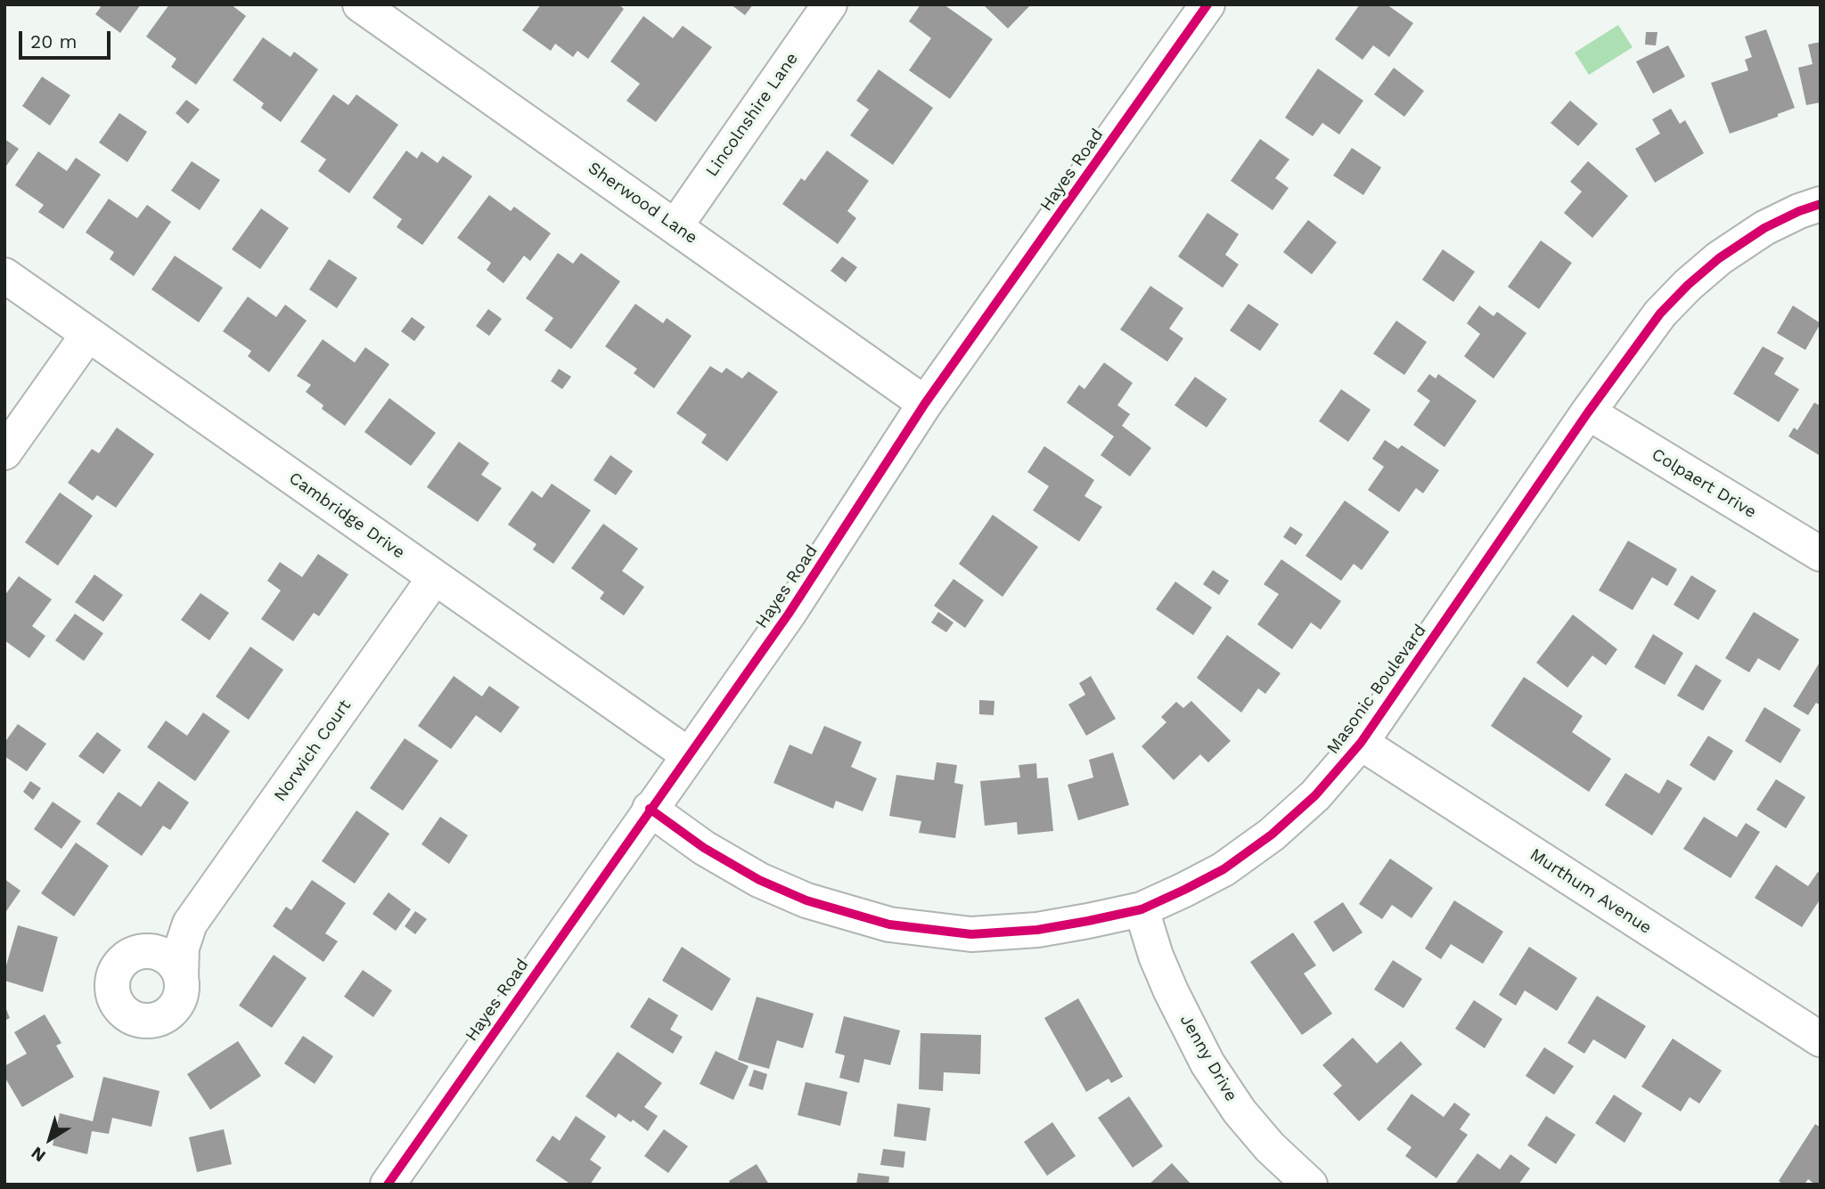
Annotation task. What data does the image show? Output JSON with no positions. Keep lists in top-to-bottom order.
{
  "streets": {
    "street": [
      "Lincolnshire Lane",
      "Hayes Road",
      "Sherwood Lane",
      "Colpaert Drive",
      "Cambridge Drive",
      "Masonic Boulevard",
      "Norwich Court",
      "Murthum Avenue",
      "Jenny Drive"
    ]
  },
  "crossings": [
    ["Lincolnshire Lane", "Sherwood Lane"],
    ["Hayes Road", "Sherwood Lane"],
    ["Hayes Road", "Cambridge Drive"],
    ["Hayes Road", "Masonic Boulevard"],
    ["Colpaert Drive", "Masonic Boulevard"],
    ["Cambridge Drive", "Norwich Court"],
    ["Masonic Boulevard", "Murthum Avenue"],
    ["Masonic Boulevard", "Jenny Drive"]
  ],
  "scale_bar": "20 m",
  "north": "bottom left"
}
